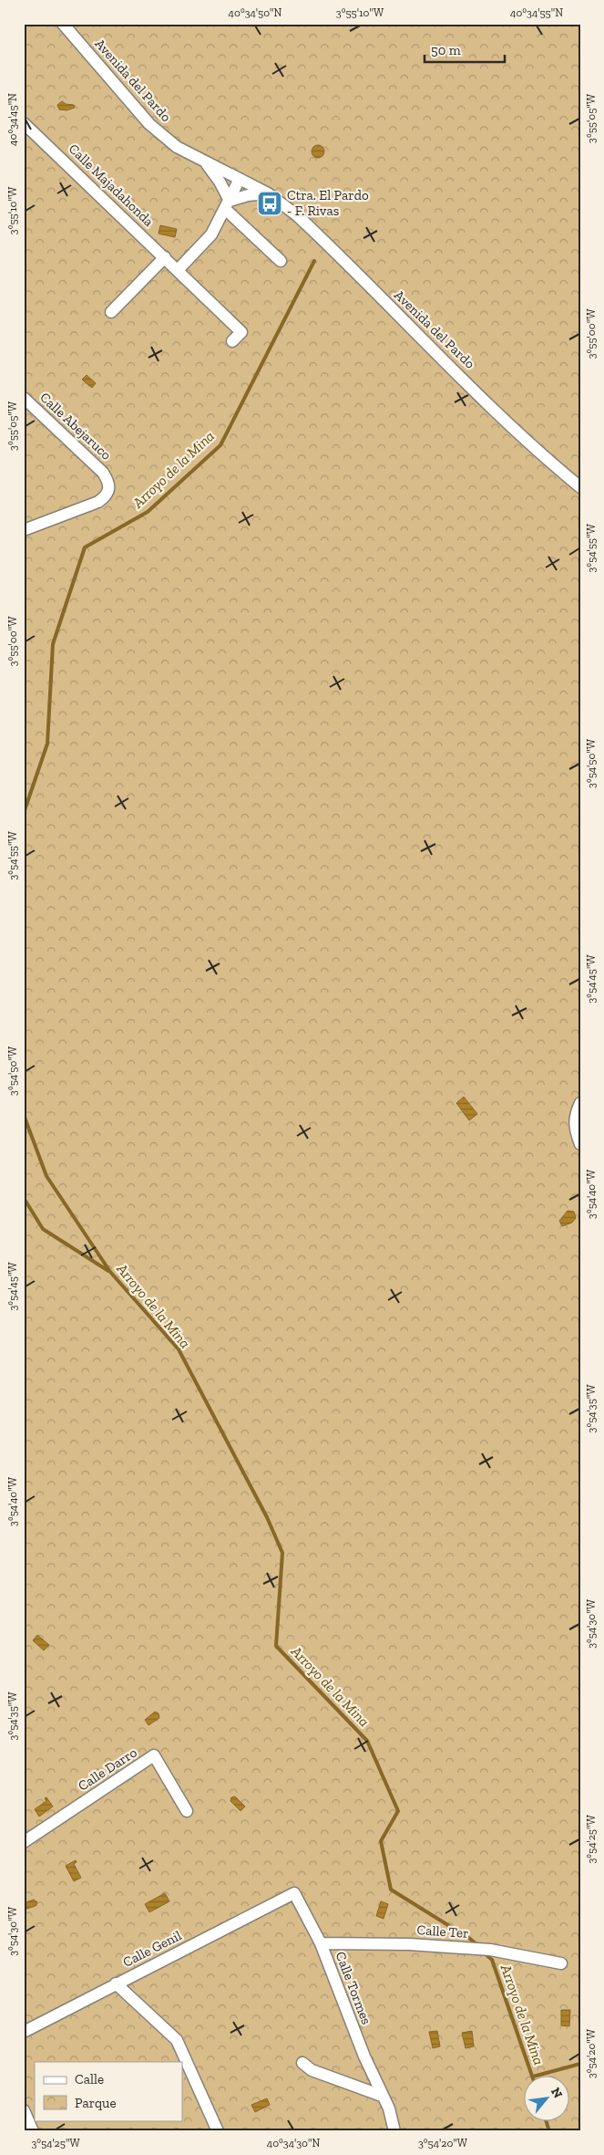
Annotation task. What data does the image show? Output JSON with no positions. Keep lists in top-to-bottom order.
{
  "streets": {
    "street": [
      "Avenida del Pardo",
      "Calle Majadahonda",
      "Calle Abejaruco",
      "Calle Darro",
      "Calle Ter",
      "Calle Genil",
      "Calle Tormes"
    ]
  },
  "crossings": [
    ["Calle Ter", "Calle Tormes"],
    ["Calle Genil", "Calle Tormes"]
  ],
  "water": ["Arroyo de la Mina"],
  "places": {
    "bus stop": ["Ctra. El Pardo - F. Rivas"]
  },
  "legend": ["Calle", "Parque"],
  "scale_bar": "50 m",
  "north": "top right",
  "coordinates": [
    "40°34'50\"N",
    "3°55'10\"W",
    "40°34'55\"N",
    "3°55'05\"W",
    "40°34'45\"N",
    "3°55'00\"W",
    "3°54'55\"W",
    "3°54'50\"W",
    "3°54'45\"W",
    "3°54'40\"W",
    "3°54'35\"W",
    "3°54'30\"W",
    "3°54'25\"W",
    "3°54'20\"W",
    "40°34'30\"N"
  ]
}
